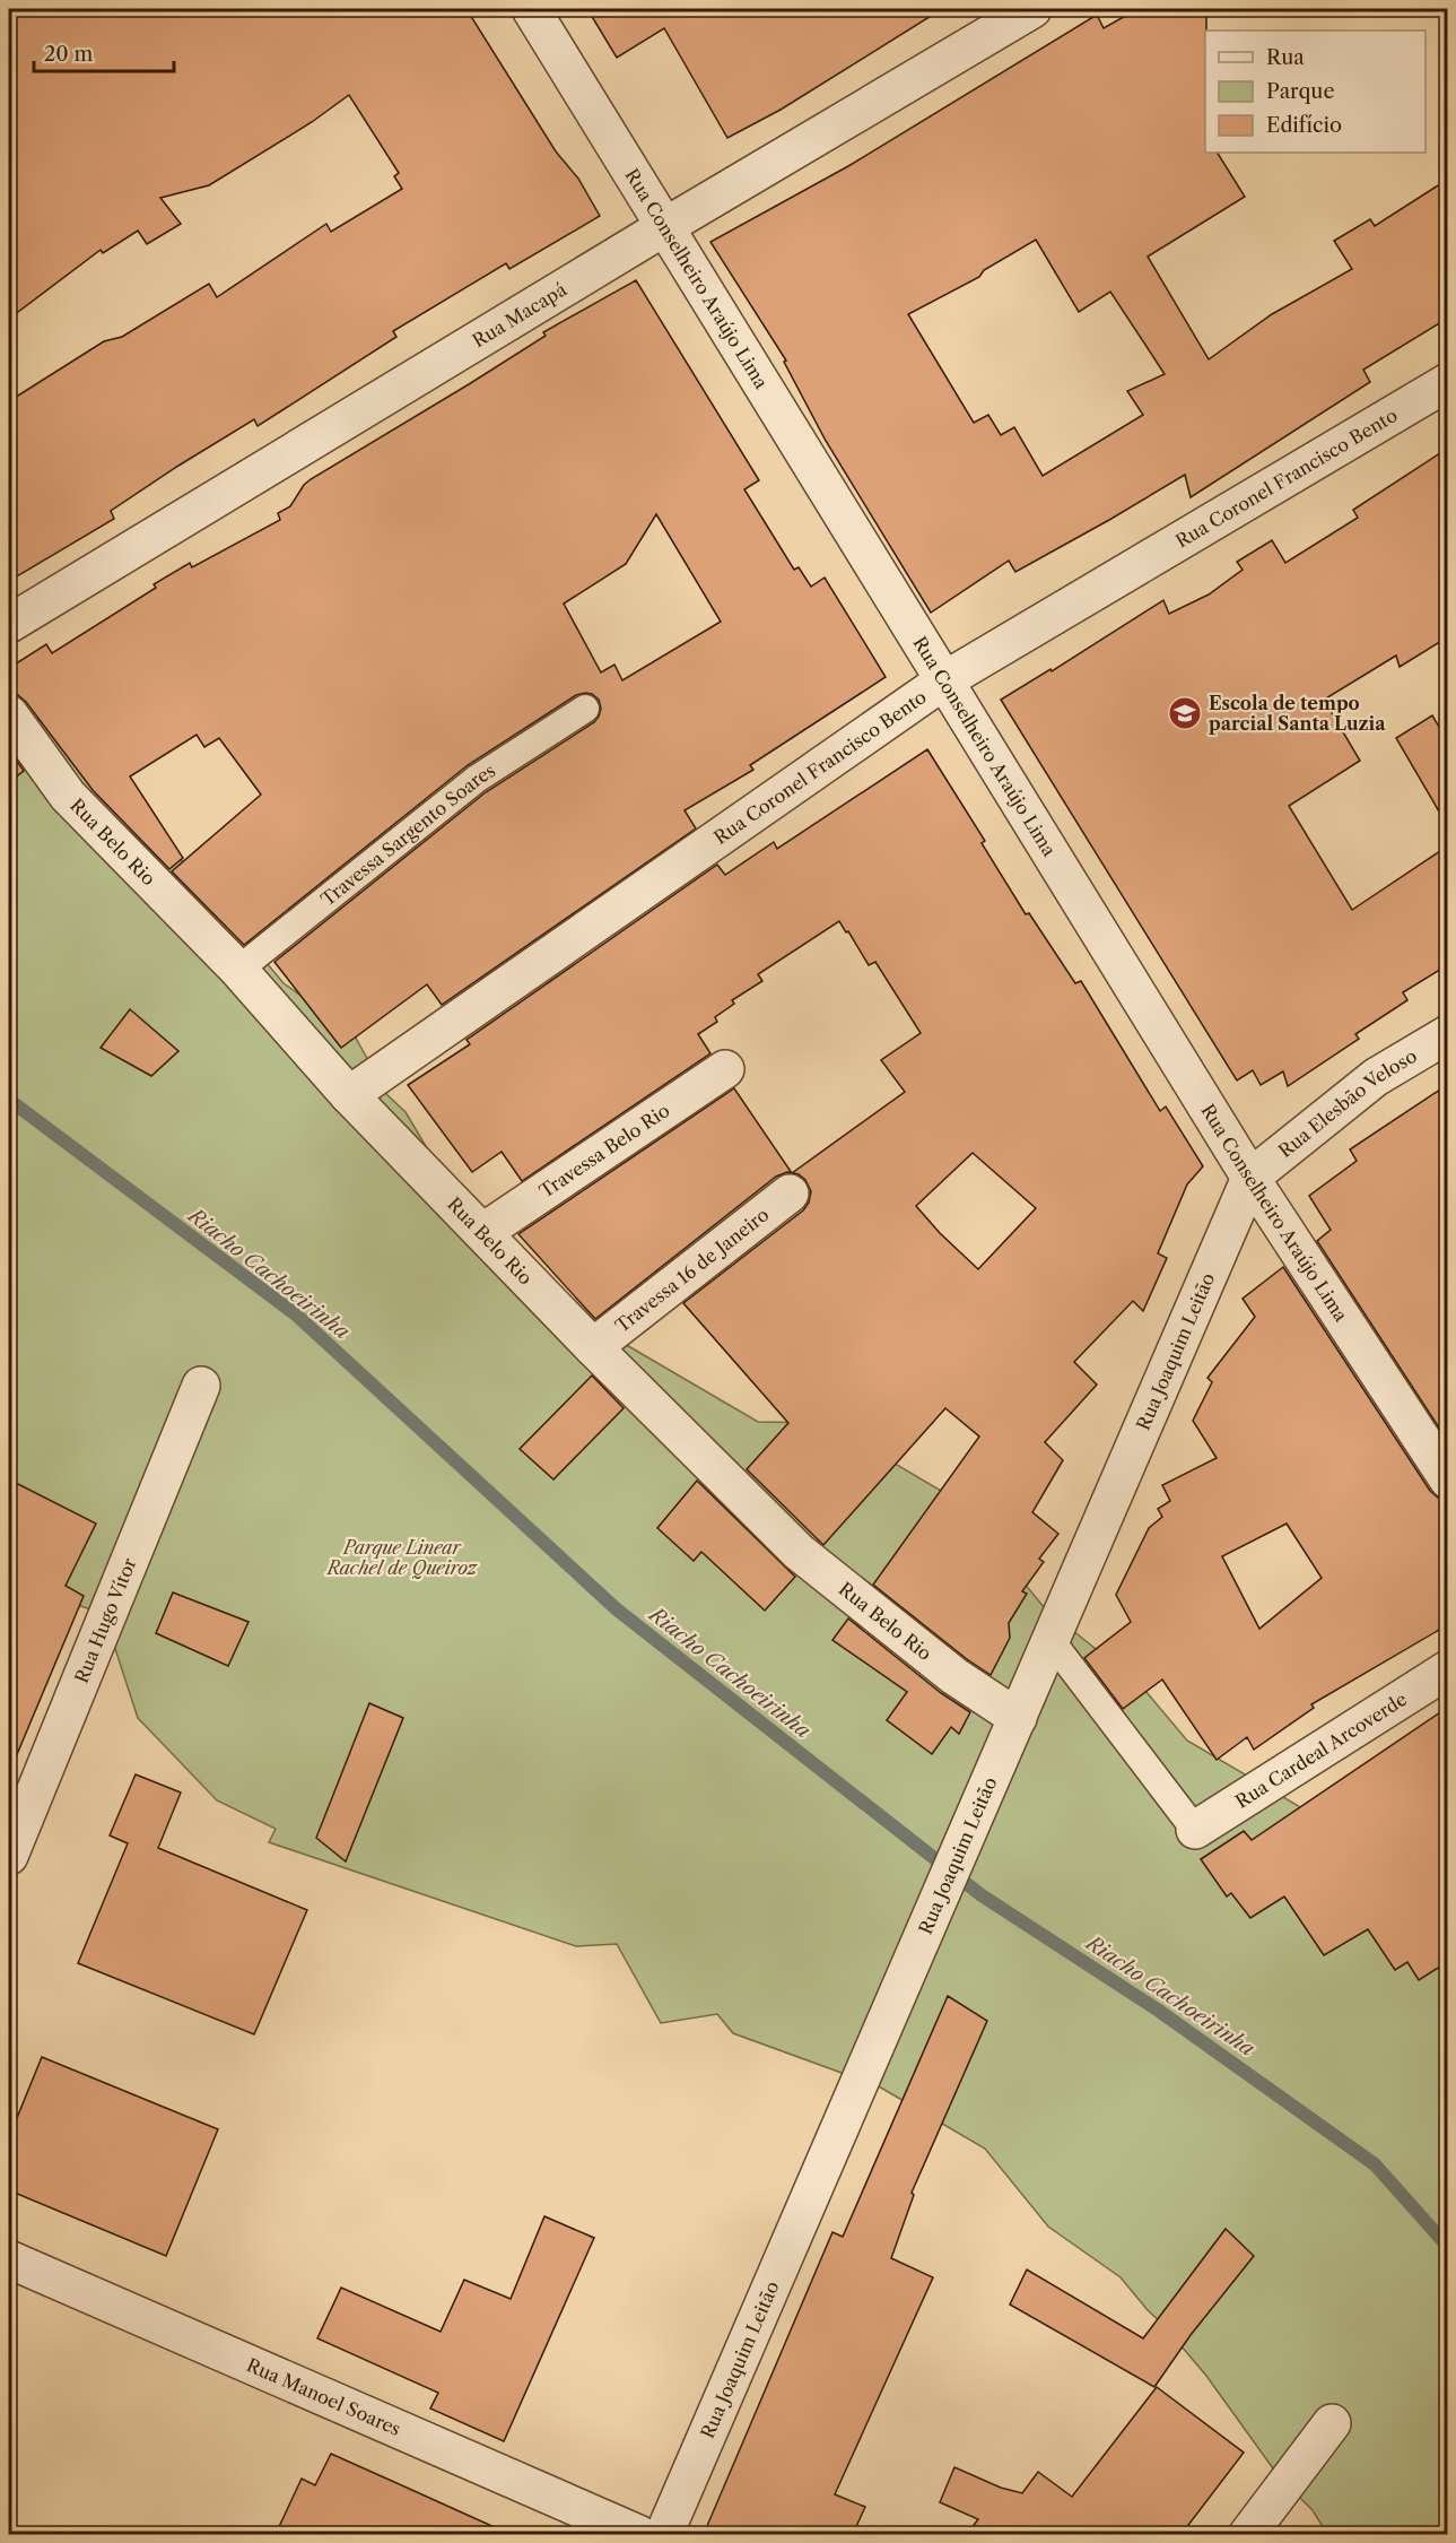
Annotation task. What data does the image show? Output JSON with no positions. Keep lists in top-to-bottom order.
{
  "streets": {
    "street": [
      "Rua Conselheiro Araújo Lima",
      "Rua Macapá",
      "Rua Coronel Francisco Bento",
      "Rua Belo Rio",
      "Rua Elesbão Veloso",
      "Travessa Belo Rio",
      "Travessa 16 de Janeiro",
      "Rua Joaquim Leitão",
      "Rua Hugo Vítor",
      "Rua Cardeal Arcoverde",
      "Rua Manoel Soares"
    ],
    "lane": ["Travessa Sargento Soares"]
  },
  "crossings": [
    ["Rua Conselheiro Araújo Lima", "Rua Macapá"],
    ["Rua Conselheiro Araújo Lima", "Rua Coronel Francisco Bento"],
    ["Rua Conselheiro Araújo Lima", "Rua Elesbão Veloso"],
    ["Rua Conselheiro Araújo Lima", "Rua Joaquim Leitão"],
    ["Rua Coronel Francisco Bento", "Rua Belo Rio"],
    ["Travessa Sargento Soares", "Rua Belo Rio"],
    ["Rua Belo Rio", "Travessa Belo Rio"],
    ["Rua Belo Rio", "Travessa 16 de Janeiro"],
    ["Rua Belo Rio", "Rua Joaquim Leitão"],
    ["Rua Elesbão Veloso", "Rua Joaquim Leitão"]
  ],
  "water": ["Riacho Cachoeirinha"],
  "parks": ["Parque Linear Rachel de Queiroz"],
  "places": {
    "school or university": ["Escola de tempo parcial Santa Luzia"]
  },
  "legend": ["Rua", "Parque", "Edifício"],
  "scale_bar": "20 m"
}
